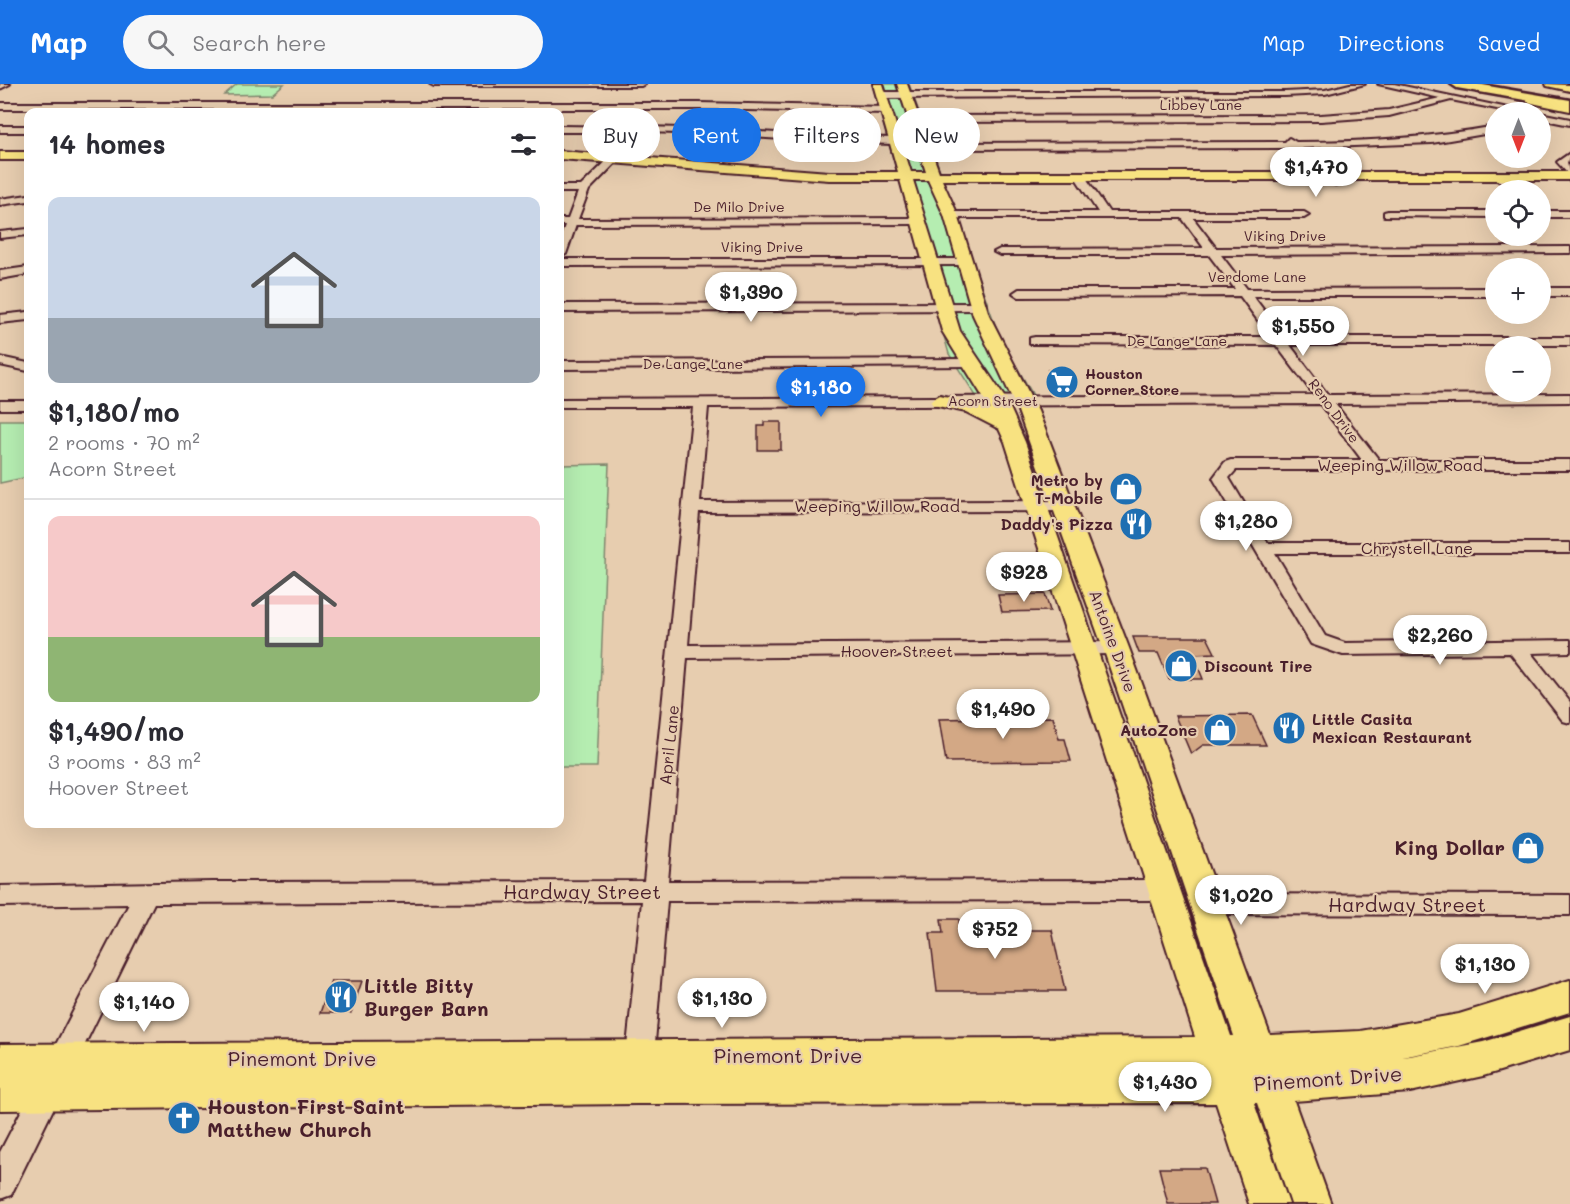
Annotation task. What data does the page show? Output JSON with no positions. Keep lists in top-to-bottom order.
{
  "streets": {
    "main road": ["Antoine Drive", "Pinemont Drive"],
    "street": [
      "Libbey Lane",
      "De Milo Drive",
      "Viking Drive",
      "Verdome Lane",
      "De Lange Lane",
      "Acorn Street",
      "Reno Drive",
      "Weeping Willow Road",
      "Chrystell Lane",
      "Hoover Street",
      "April Lane",
      "Hardway Street"
    ]
  },
  "crossings": [
    ["Viking Drive", "Reno Drive"],
    ["Viking Drive", "Antoine Drive"],
    ["Verdome Lane", "Reno Drive"],
    ["De Lange Lane", "Reno Drive"],
    ["Acorn Street", "Reno Drive"],
    ["Acorn Street", "Antoine Drive"],
    ["Acorn Street", "April Lane"],
    ["Reno Drive", "Weeping Willow Road"],
    ["Weeping Willow Road", "Chrystell Lane"],
    ["Weeping Willow Road", "Antoine Drive"],
    ["Weeping Willow Road", "April Lane"],
    ["Antoine Drive", "Hoover Street"],
    ["Antoine Drive", "Hardway Street"],
    ["Antoine Drive", "Pinemont Drive"],
    ["Hoover Street", "April Lane"],
    ["April Lane", "Hardway Street"],
    ["April Lane", "Pinemont Drive"]
  ],
  "places": {
    "supermarket": ["Houston Corner Store"],
    "shop": [
      "Metro by T-Mobile",
      "Discount Tire",
      "AutoZone",
      "King Dollar"
    ],
    "restaurant": ["Daddy's Pizza", "Little Casita Mexican Restaurant", "Little Bitty Burger Barn"],
    "church": ["Houston First Saint Matthew Church"]
  },
  "north": "bottom",
  "page": {
    "header": "Map",
    "search": "Search here",
    "nav": ["Map", "Directions", "Saved"],
    "map_buttons": ["+", "−"],
    "chip": [
      "Buy",
      "Rent",
      "Filters",
      "New"
    ],
    "heading": "14 homes",
    "price": [
      "$1,470",
      "$1,390",
      "$1,550",
      "$1,180",
      "$1,280",
      "$928",
      "$2,260",
      "$1,490",
      "$1,020",
      "$752",
      "$1,130",
      "$1,130",
      "$1,140",
      "$1,430"
    ],
    "list": [
      {
        "name": "$1,180/mo",
        "note": "2 rooms · 70 m² · Acorn Street"
      },
      {
        "name": "$1,490/mo",
        "note": "3 rooms · 83 m² · Hoover Street"
      }
    ]
  }
}
